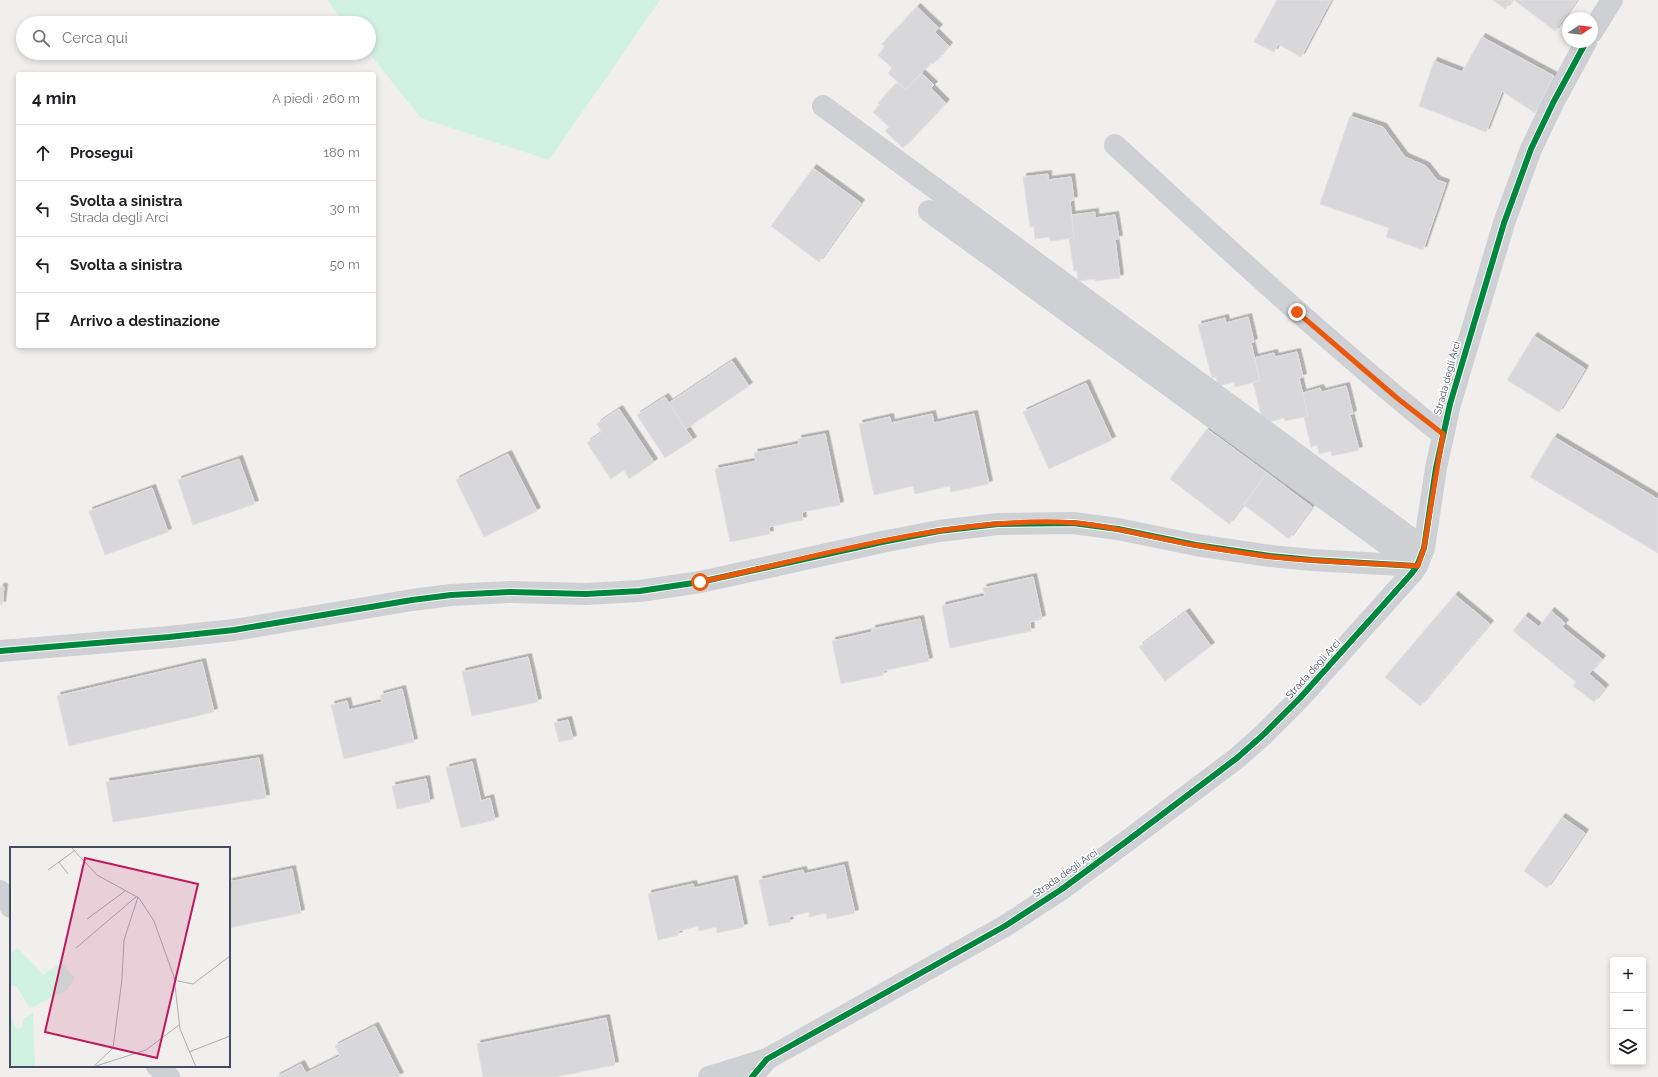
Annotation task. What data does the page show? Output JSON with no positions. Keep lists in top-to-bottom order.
{
  "streets": {
    "street": ["Strada degli Arci"]
  },
  "north": "right",
  "page": {
    "search": "Cerca qui",
    "heading": ["4 min", "A piedi · 260 m"],
    "list": [
      ["Prosegui", "180 m"],
      ["Svolta a sinistra", "Strada degli Arci", "30 m"],
      ["Svolta a sinistra", "50 m"],
      "Arrivo a destinazione"
    ],
    "map_buttons": ["+", "−"]
  }
}
